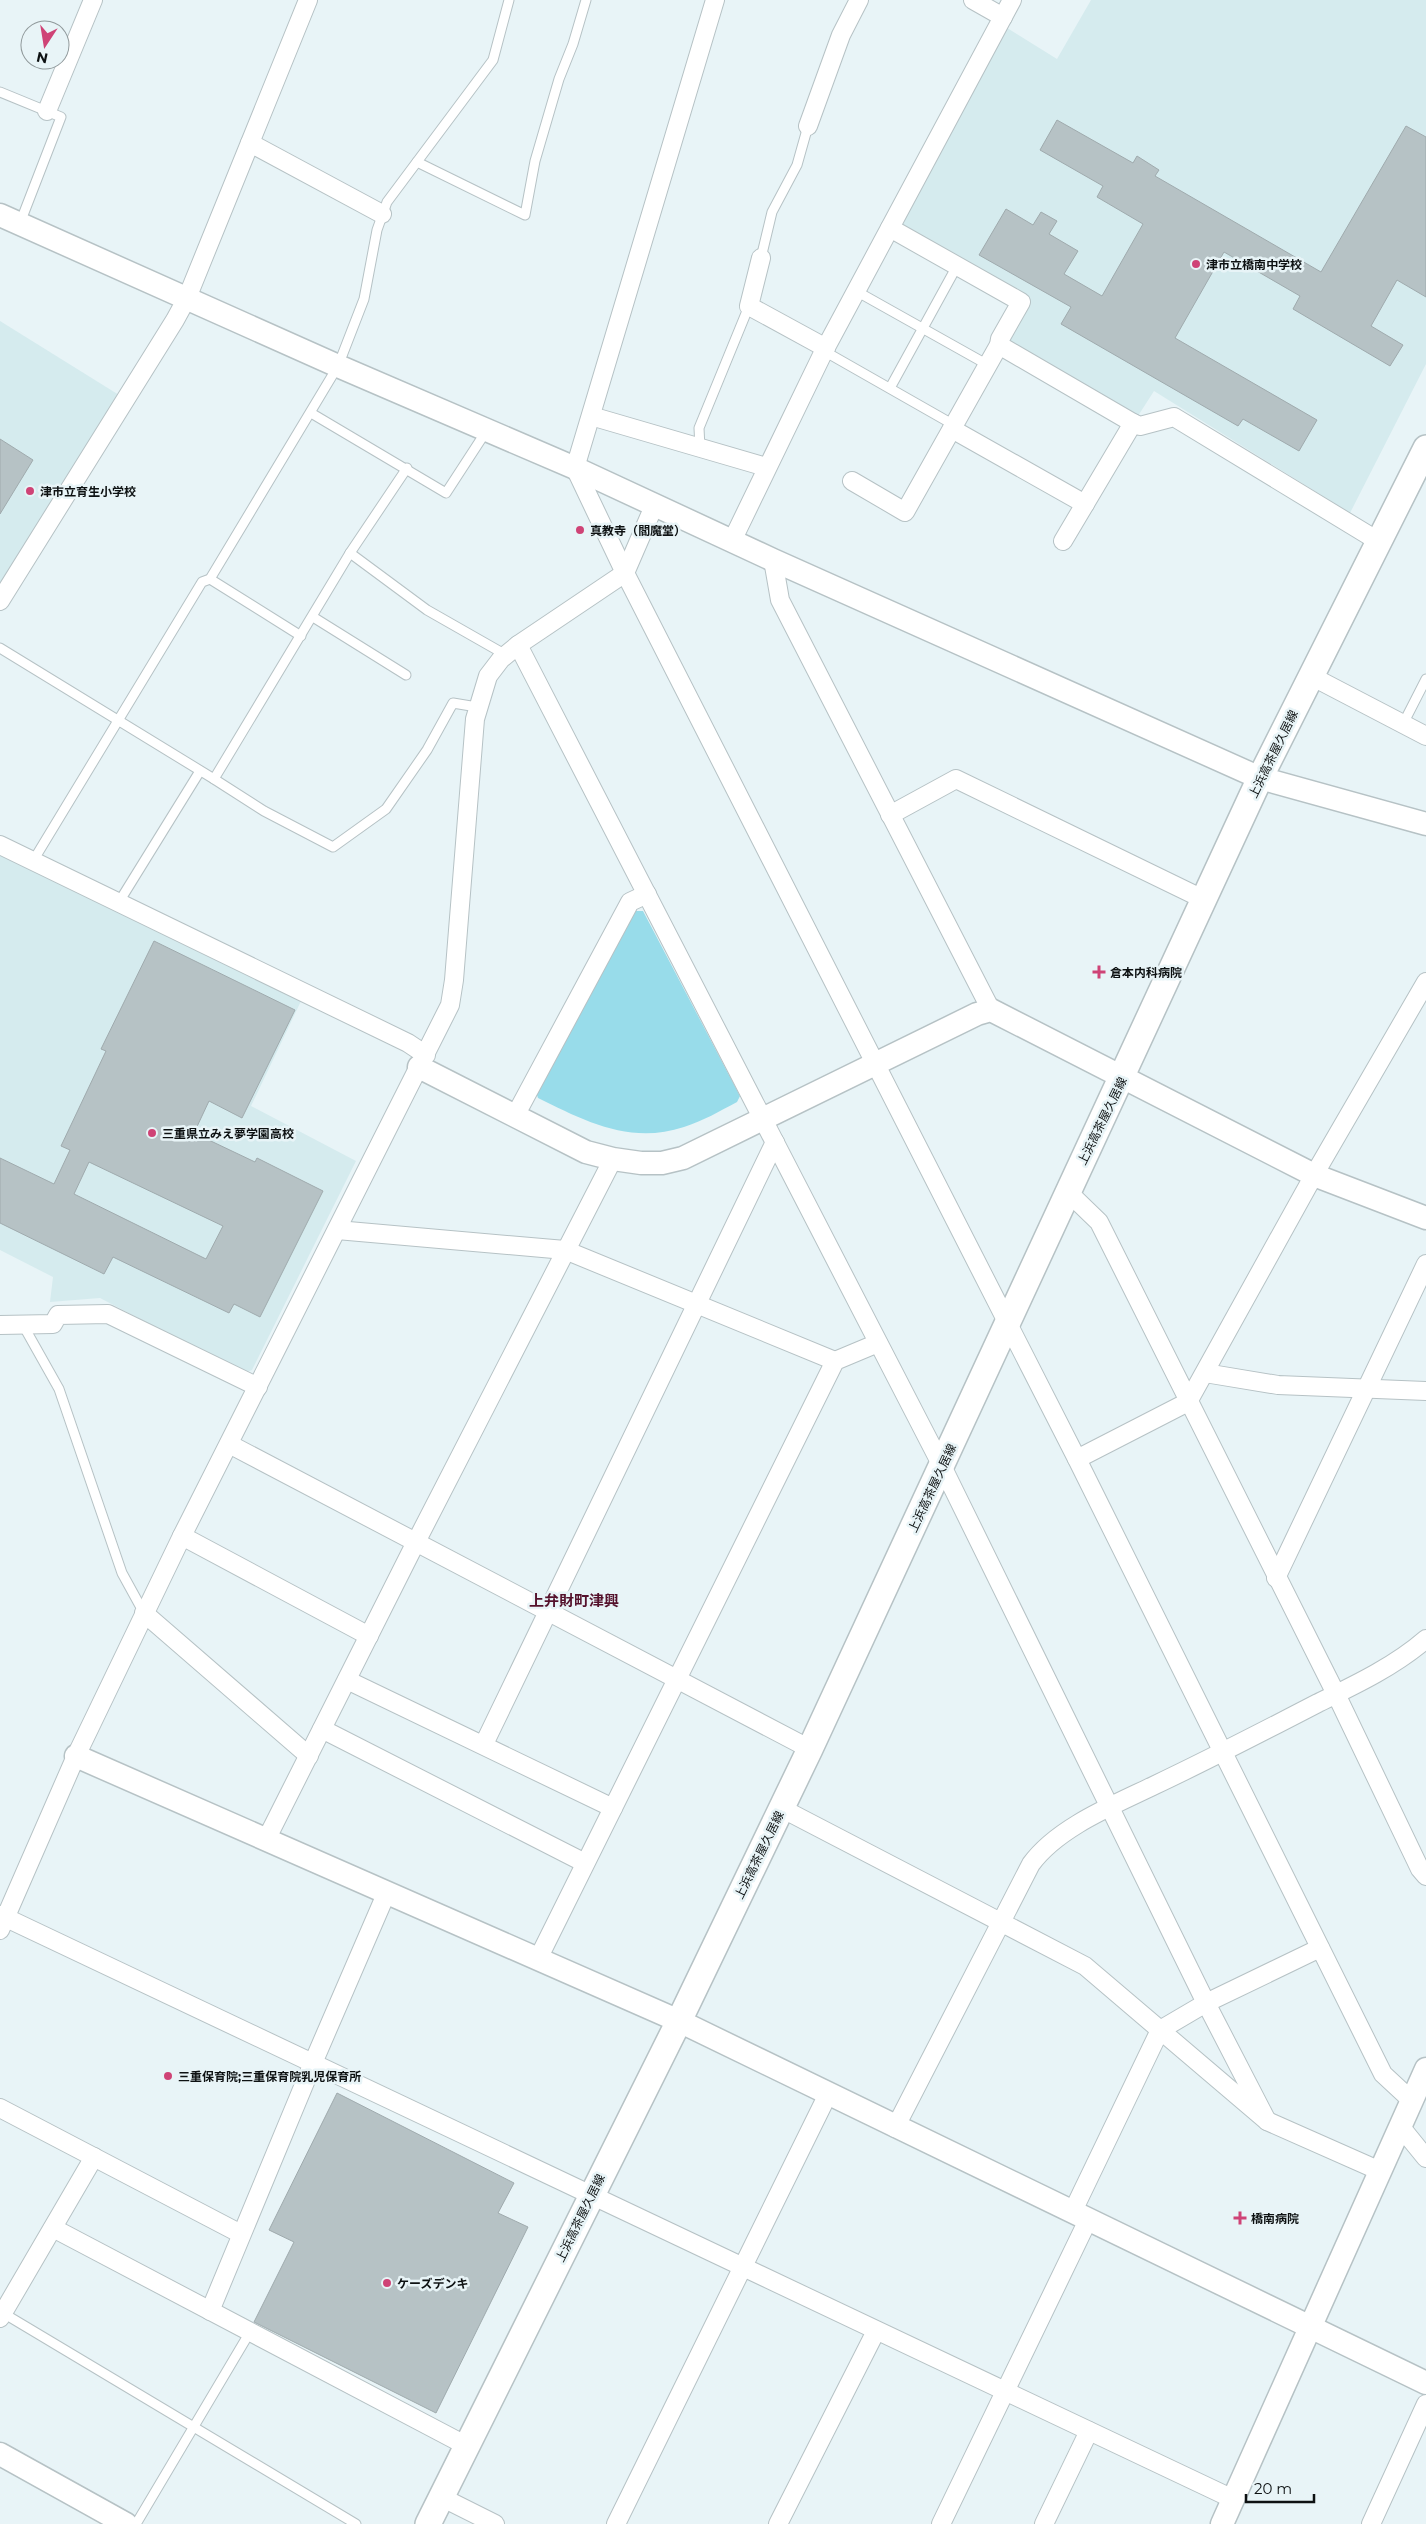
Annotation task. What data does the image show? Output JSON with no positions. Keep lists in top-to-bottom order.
{
  "streets": {
    "main road": ["上浜高茶屋久居線"]
  },
  "districts": ["上弁財町津興"],
  "places": {
    "other": [
      "津市立橋南中学校",
      "津市立育生小学校",
      "真教寺（閻魔堂）",
      "三重県立みえ夢学園高校",
      "三重保育院;三重保育院乳児保育所",
      "ケーズデンキ"
    ],
    "health": ["倉本内科病院", "橋南病院"]
  },
  "scale_bar": "20 m",
  "north": "bottom"
}
